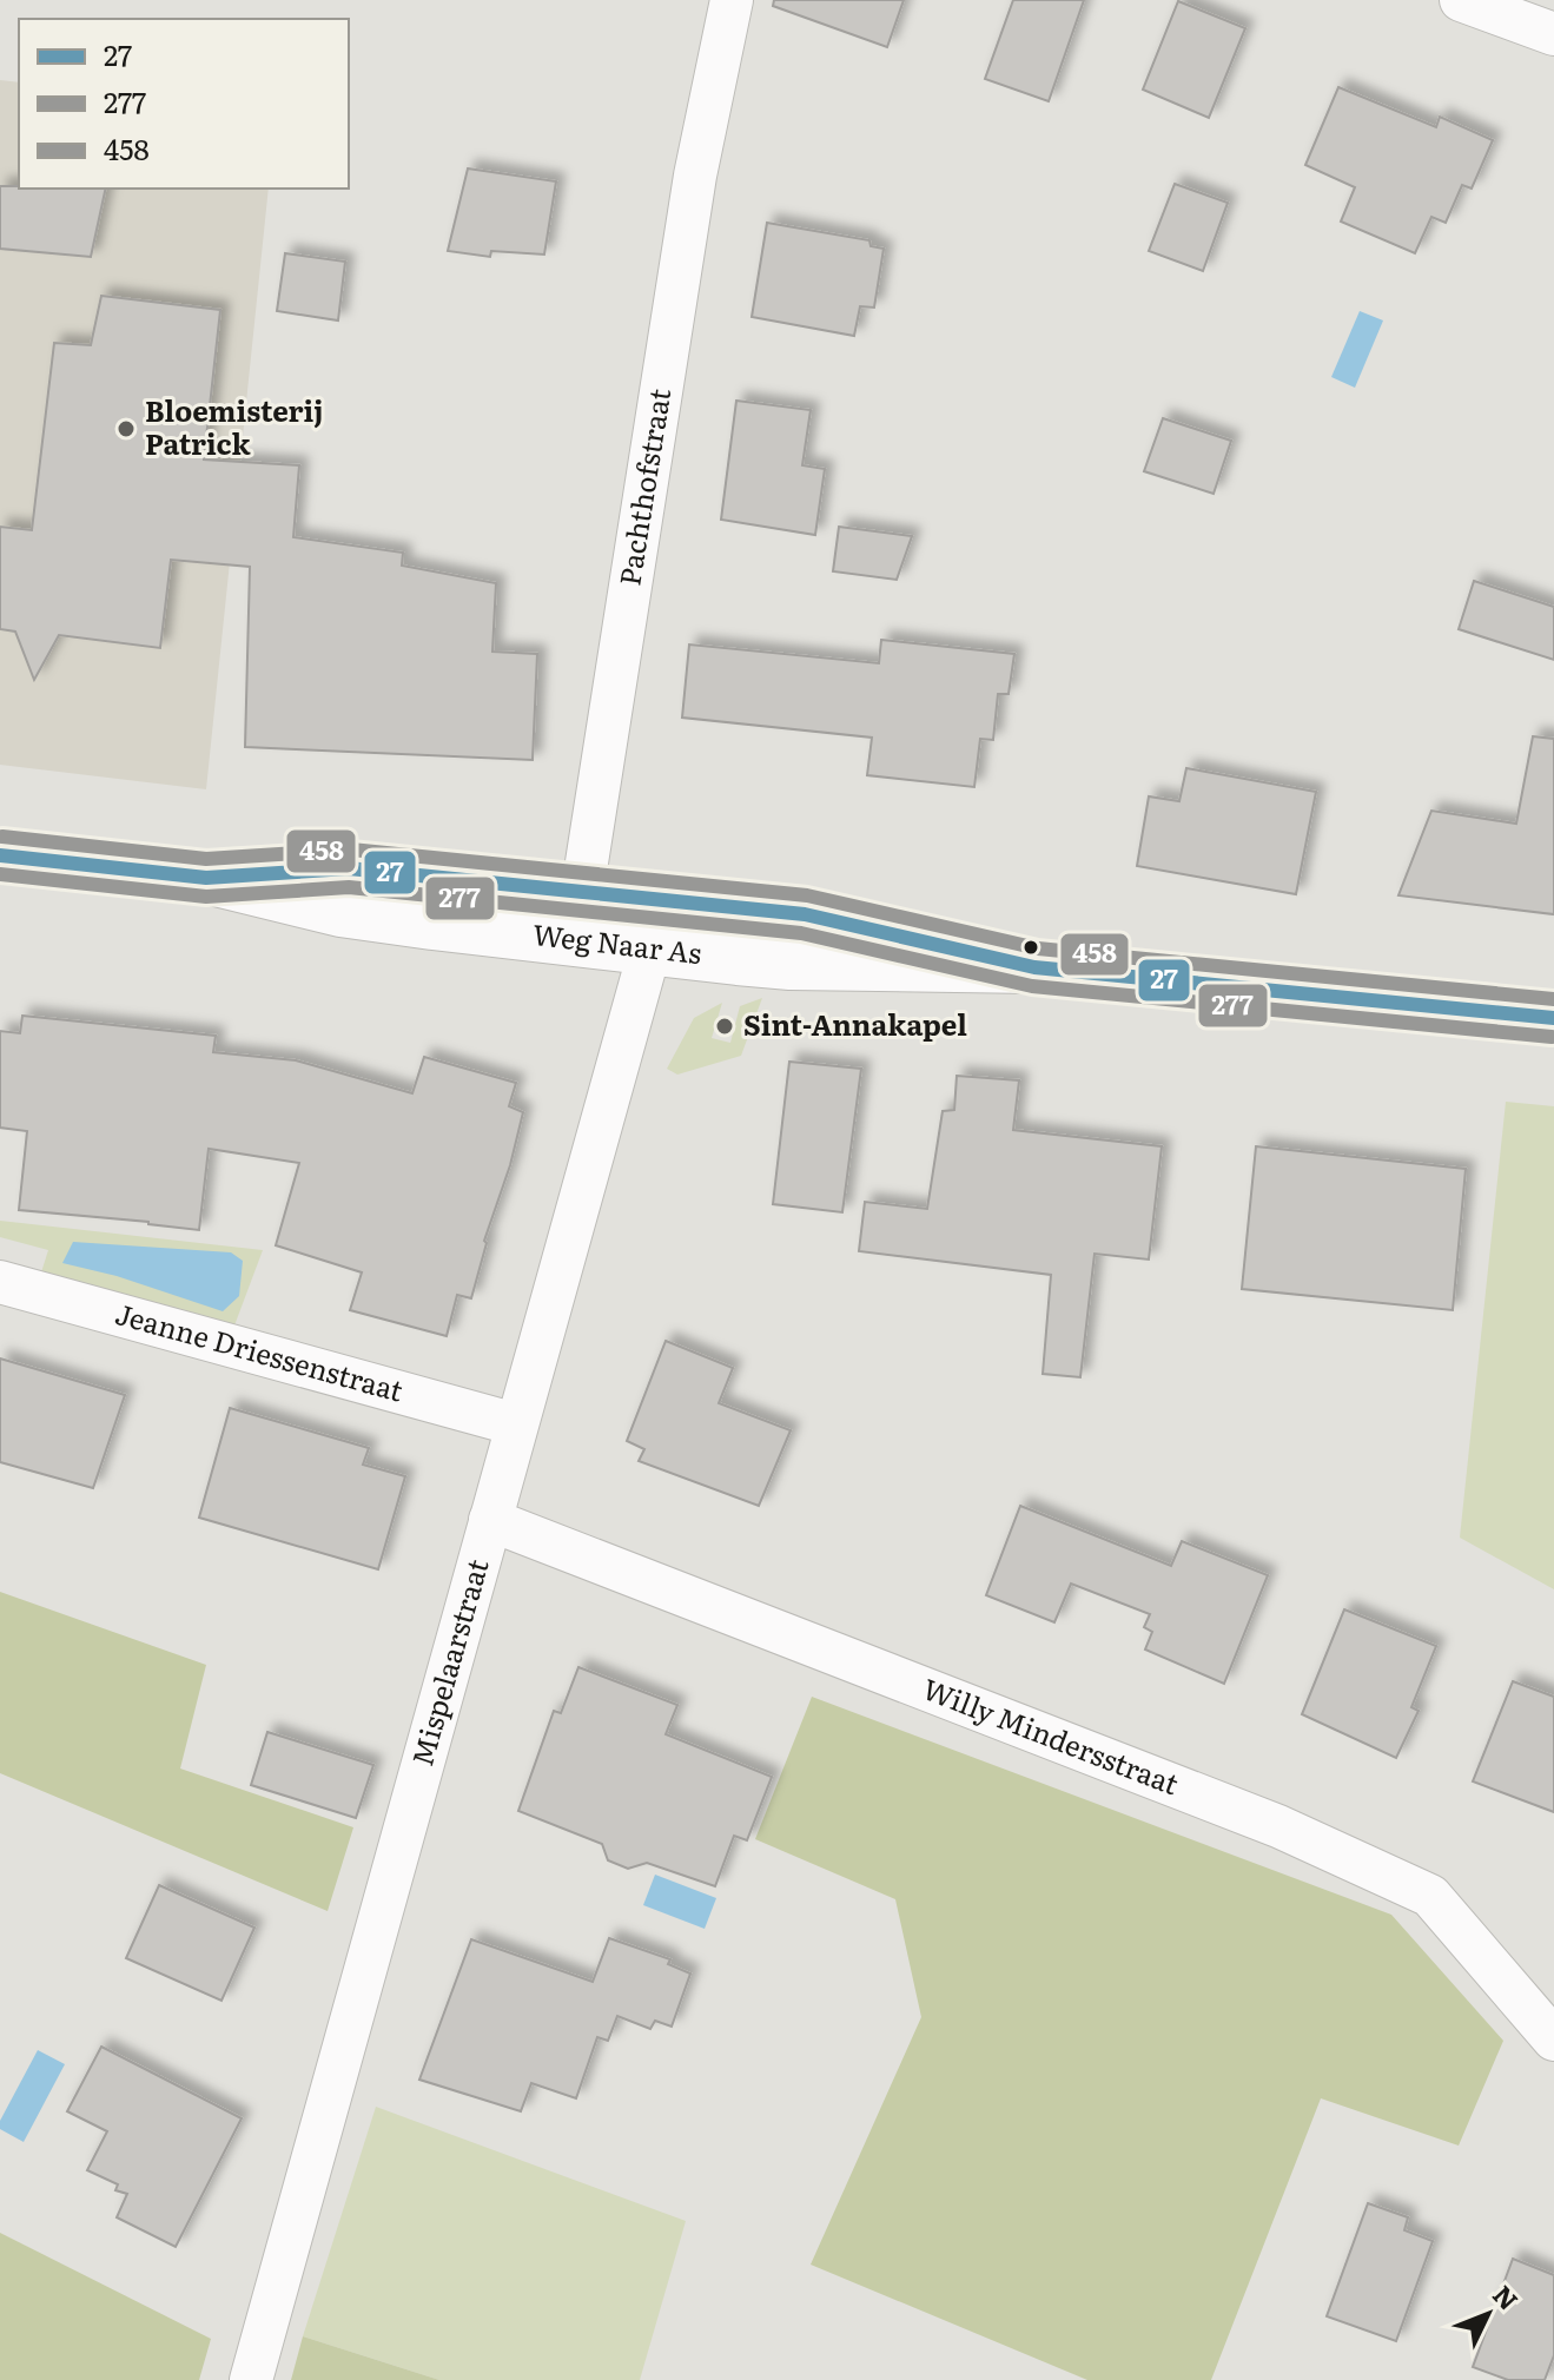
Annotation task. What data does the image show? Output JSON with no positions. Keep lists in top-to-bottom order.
{
  "streets": {
    "main road": ["Weg Naar As"],
    "street": [
      "Pachthofstraat",
      "Jeanne Driessenstraat",
      "Mispelaarstraat",
      "Willy Mindersstraat"
    ]
  },
  "crossings": [
    ["Pachthofstraat", "Weg Naar As"],
    ["Weg Naar As", "Mispelaarstraat"],
    ["Jeanne Driessenstraat", "Mispelaarstraat"],
    ["Mispelaarstraat", "Willy Mindersstraat"]
  ],
  "places": ["Bloemisterij Patrick", "Sint-Annakapel"],
  "lines": ["transit line 458", "transit line 27", "transit line 277"],
  "legend": ["27", "277", "458"],
  "north": "top right"
}
